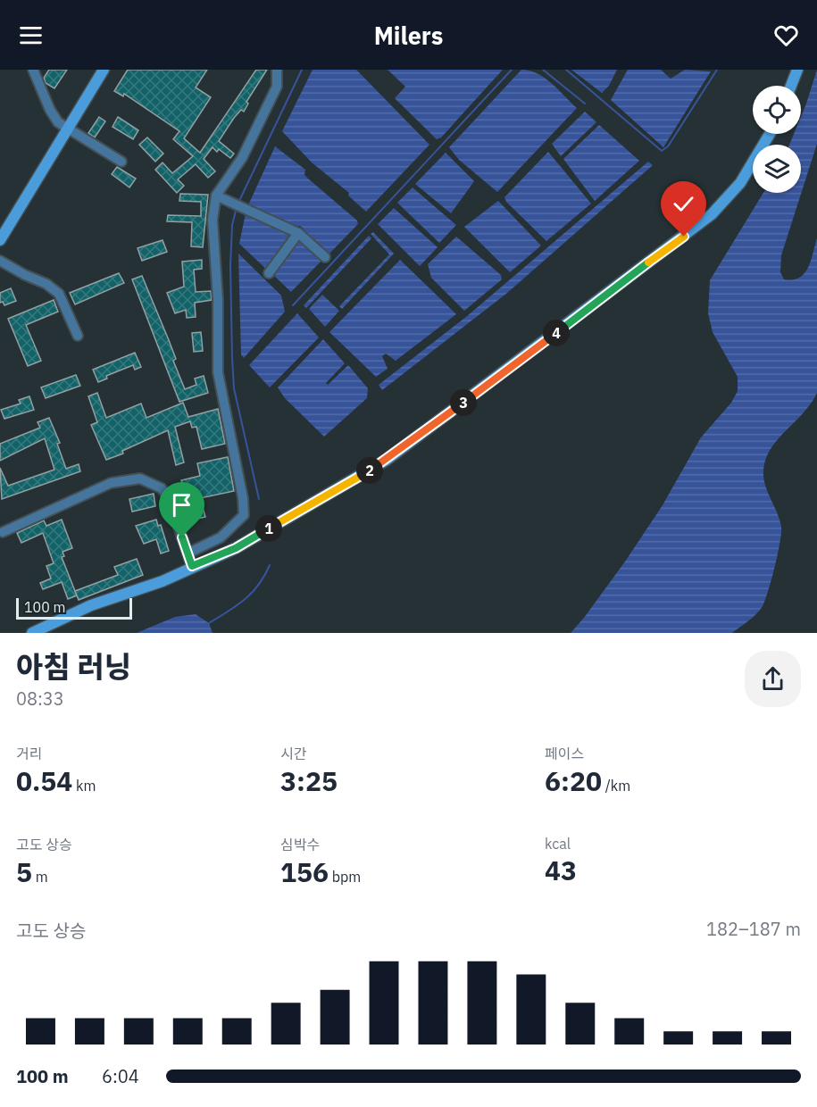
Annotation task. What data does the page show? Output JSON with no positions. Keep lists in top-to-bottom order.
{
  "scale_bar": "100 m",
  "page": {
    "header": "Milers",
    "pins": [
      "4",
      "3",
      "2",
      "1"
    ],
    "scale": "100 m",
    "heading": ["아침 러닝", "08:33"],
    "stats": [
      ["거리", "0.54 km"],
      ["시간", "3:25"],
      ["페이스", "6:20 /km"],
      ["고도 상승", "5 m"],
      ["심박수", "156 bpm"],
      ["kcal", "43"]
    ],
    "chart": ["고도 상승", "182–187 m"],
    "list": [
      {
        "name": "100 m",
        "note": "6:04"
      }
    ]
  }
}
